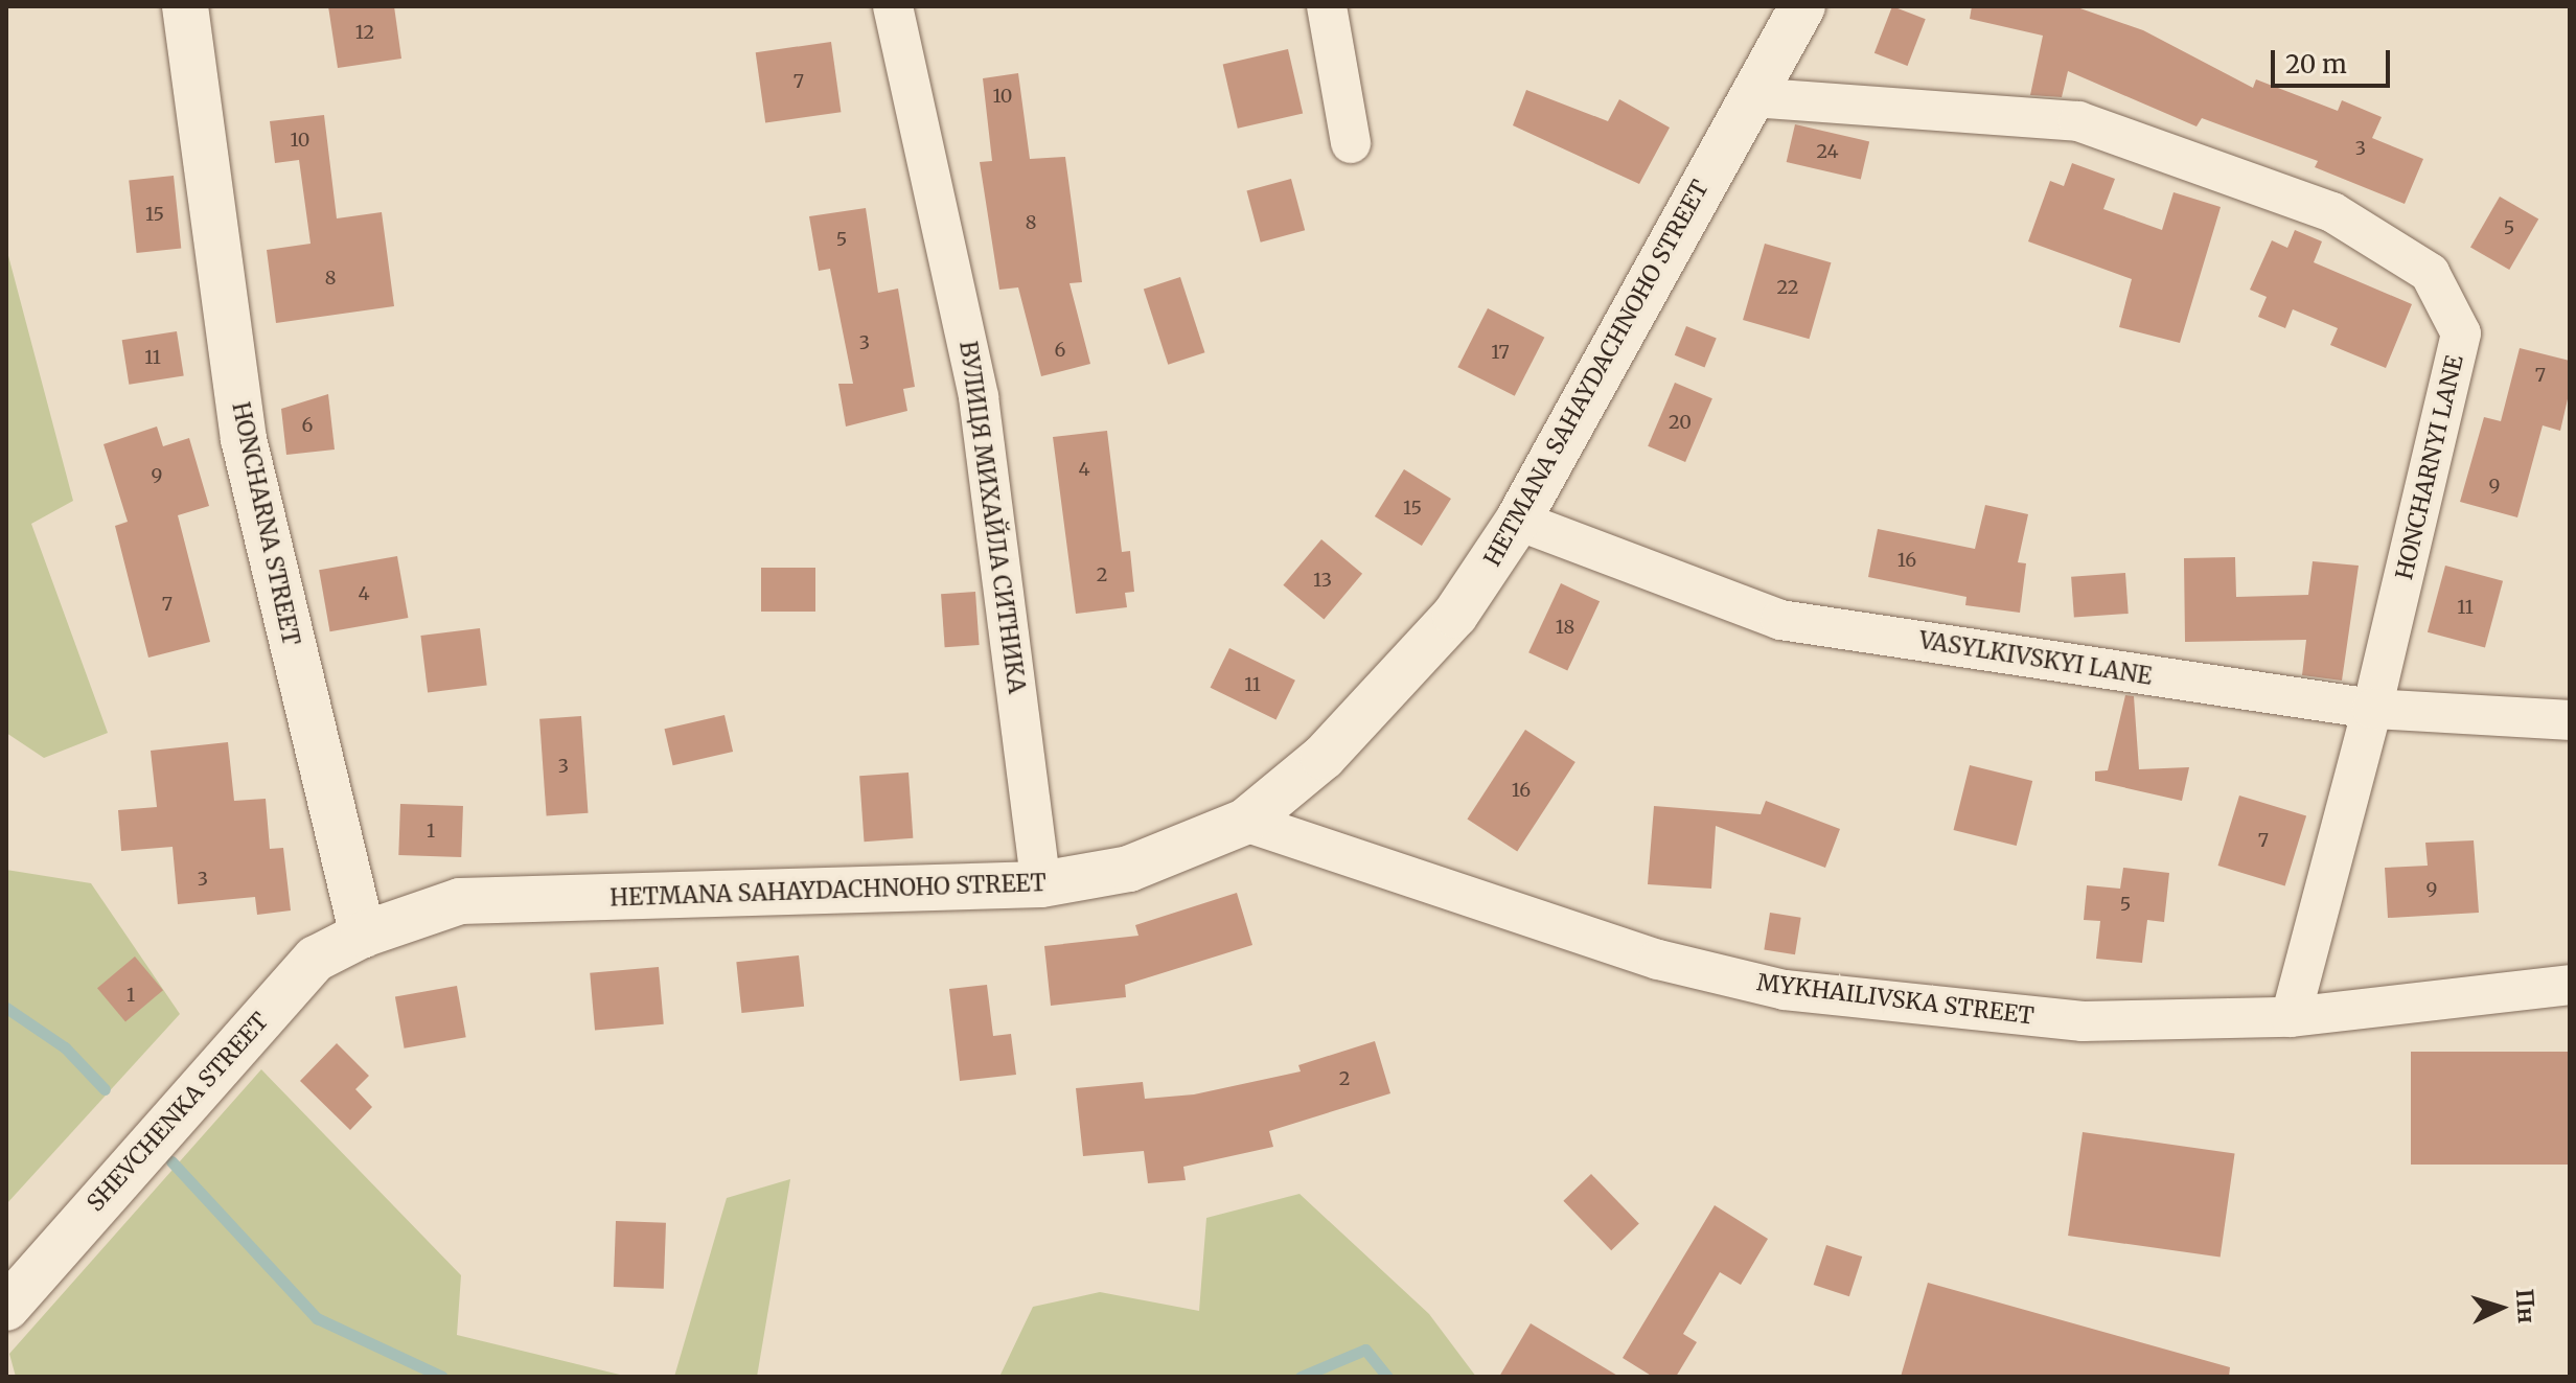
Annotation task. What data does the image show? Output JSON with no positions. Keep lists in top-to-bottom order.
{
  "streets": {
    "main road": ["HETMANA SAHAYDACHNOHO STREET", "HONCHARNA STREET", "SHEVCHENKA STREET"],
    "street": [
      "HONCHARNYI LANE",
      "ВУЛИЦЯ МИХАЙЛА СИТНИКА",
      "VASYLKIVSKYI LANE",
      "MYKHAILIVSKA STREET"
    ]
  },
  "crossings": [
    ["HETMANA SAHAYDACHNOHO STREET", "HONCHARNYI LANE"],
    ["HETMANA SAHAYDACHNOHO STREET", "ВУЛИЦЯ МИХАЙЛА СИТНИКА"],
    ["HETMANA SAHAYDACHNOHO STREET", "HONCHARNA STREET"],
    ["HETMANA SAHAYDACHNOHO STREET", "VASYLKIVSKYI LANE"],
    ["HETMANA SAHAYDACHNOHO STREET", "MYKHAILIVSKA STREET"],
    ["HETMANA SAHAYDACHNOHO STREET", "SHEVCHENKA STREET"],
    ["HONCHARNYI LANE", "VASYLKIVSKYI LANE"],
    ["HONCHARNYI LANE", "MYKHAILIVSKA STREET"],
    ["HONCHARNA STREET", "SHEVCHENKA STREET"]
  ],
  "house_numbers": [
    "12",
    "7",
    "10",
    "10",
    "3",
    "24",
    "15",
    "8",
    "5",
    "5",
    "8",
    "22",
    "3",
    "6",
    "17",
    "11",
    "7",
    "20",
    "6",
    "4",
    "9",
    "9",
    "15",
    "16",
    "2",
    "13",
    "4",
    "7",
    "11",
    "18",
    "11",
    "3",
    "16",
    "1",
    "7",
    "3",
    "9",
    "5",
    "1",
    "2"
  ],
  "scale_bar": "20 m",
  "north": "right"
}
